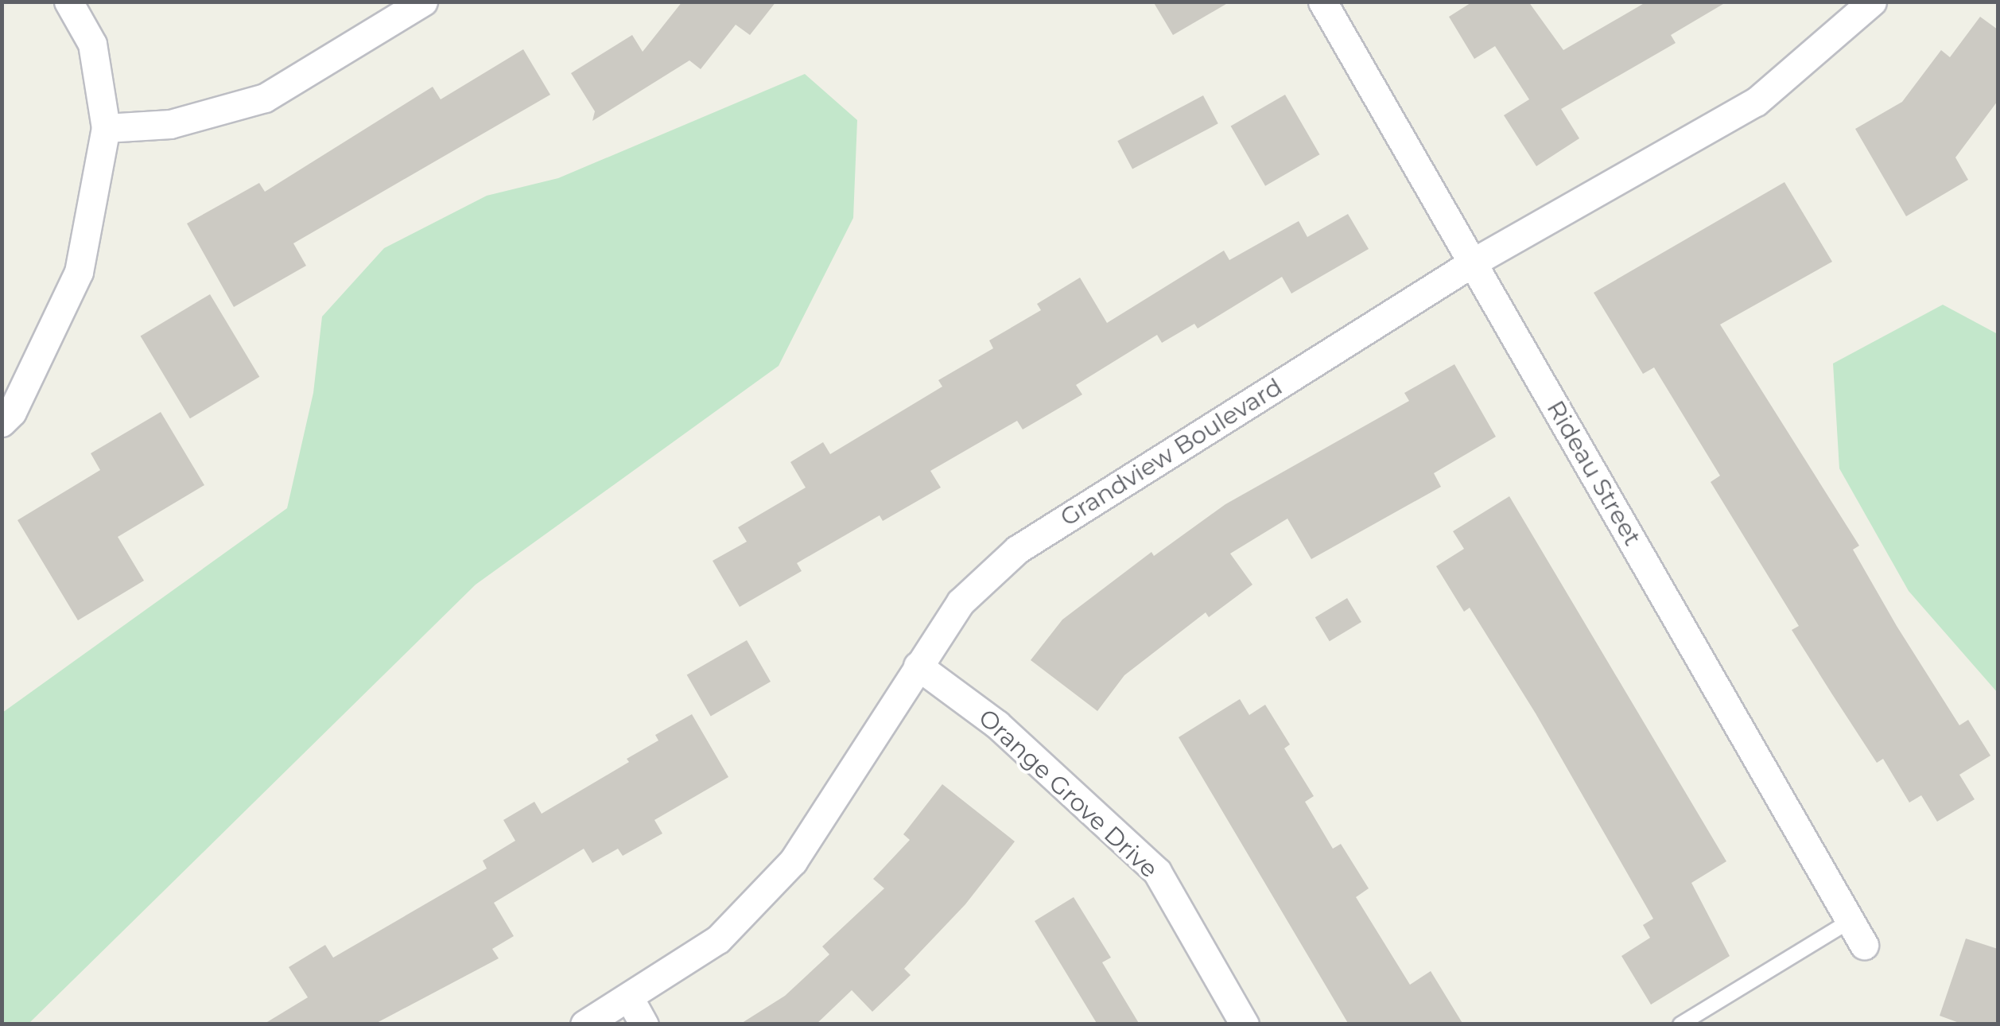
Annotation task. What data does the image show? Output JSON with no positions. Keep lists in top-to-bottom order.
{
  "streets": {
    "street": ["Grandview Boulevard", "Rideau Street", "Orange Grove Drive"]
  },
  "crossings": [
    ["Grandview Boulevard", "Rideau Street"],
    ["Grandview Boulevard", "Orange Grove Drive"]
  ]
}
